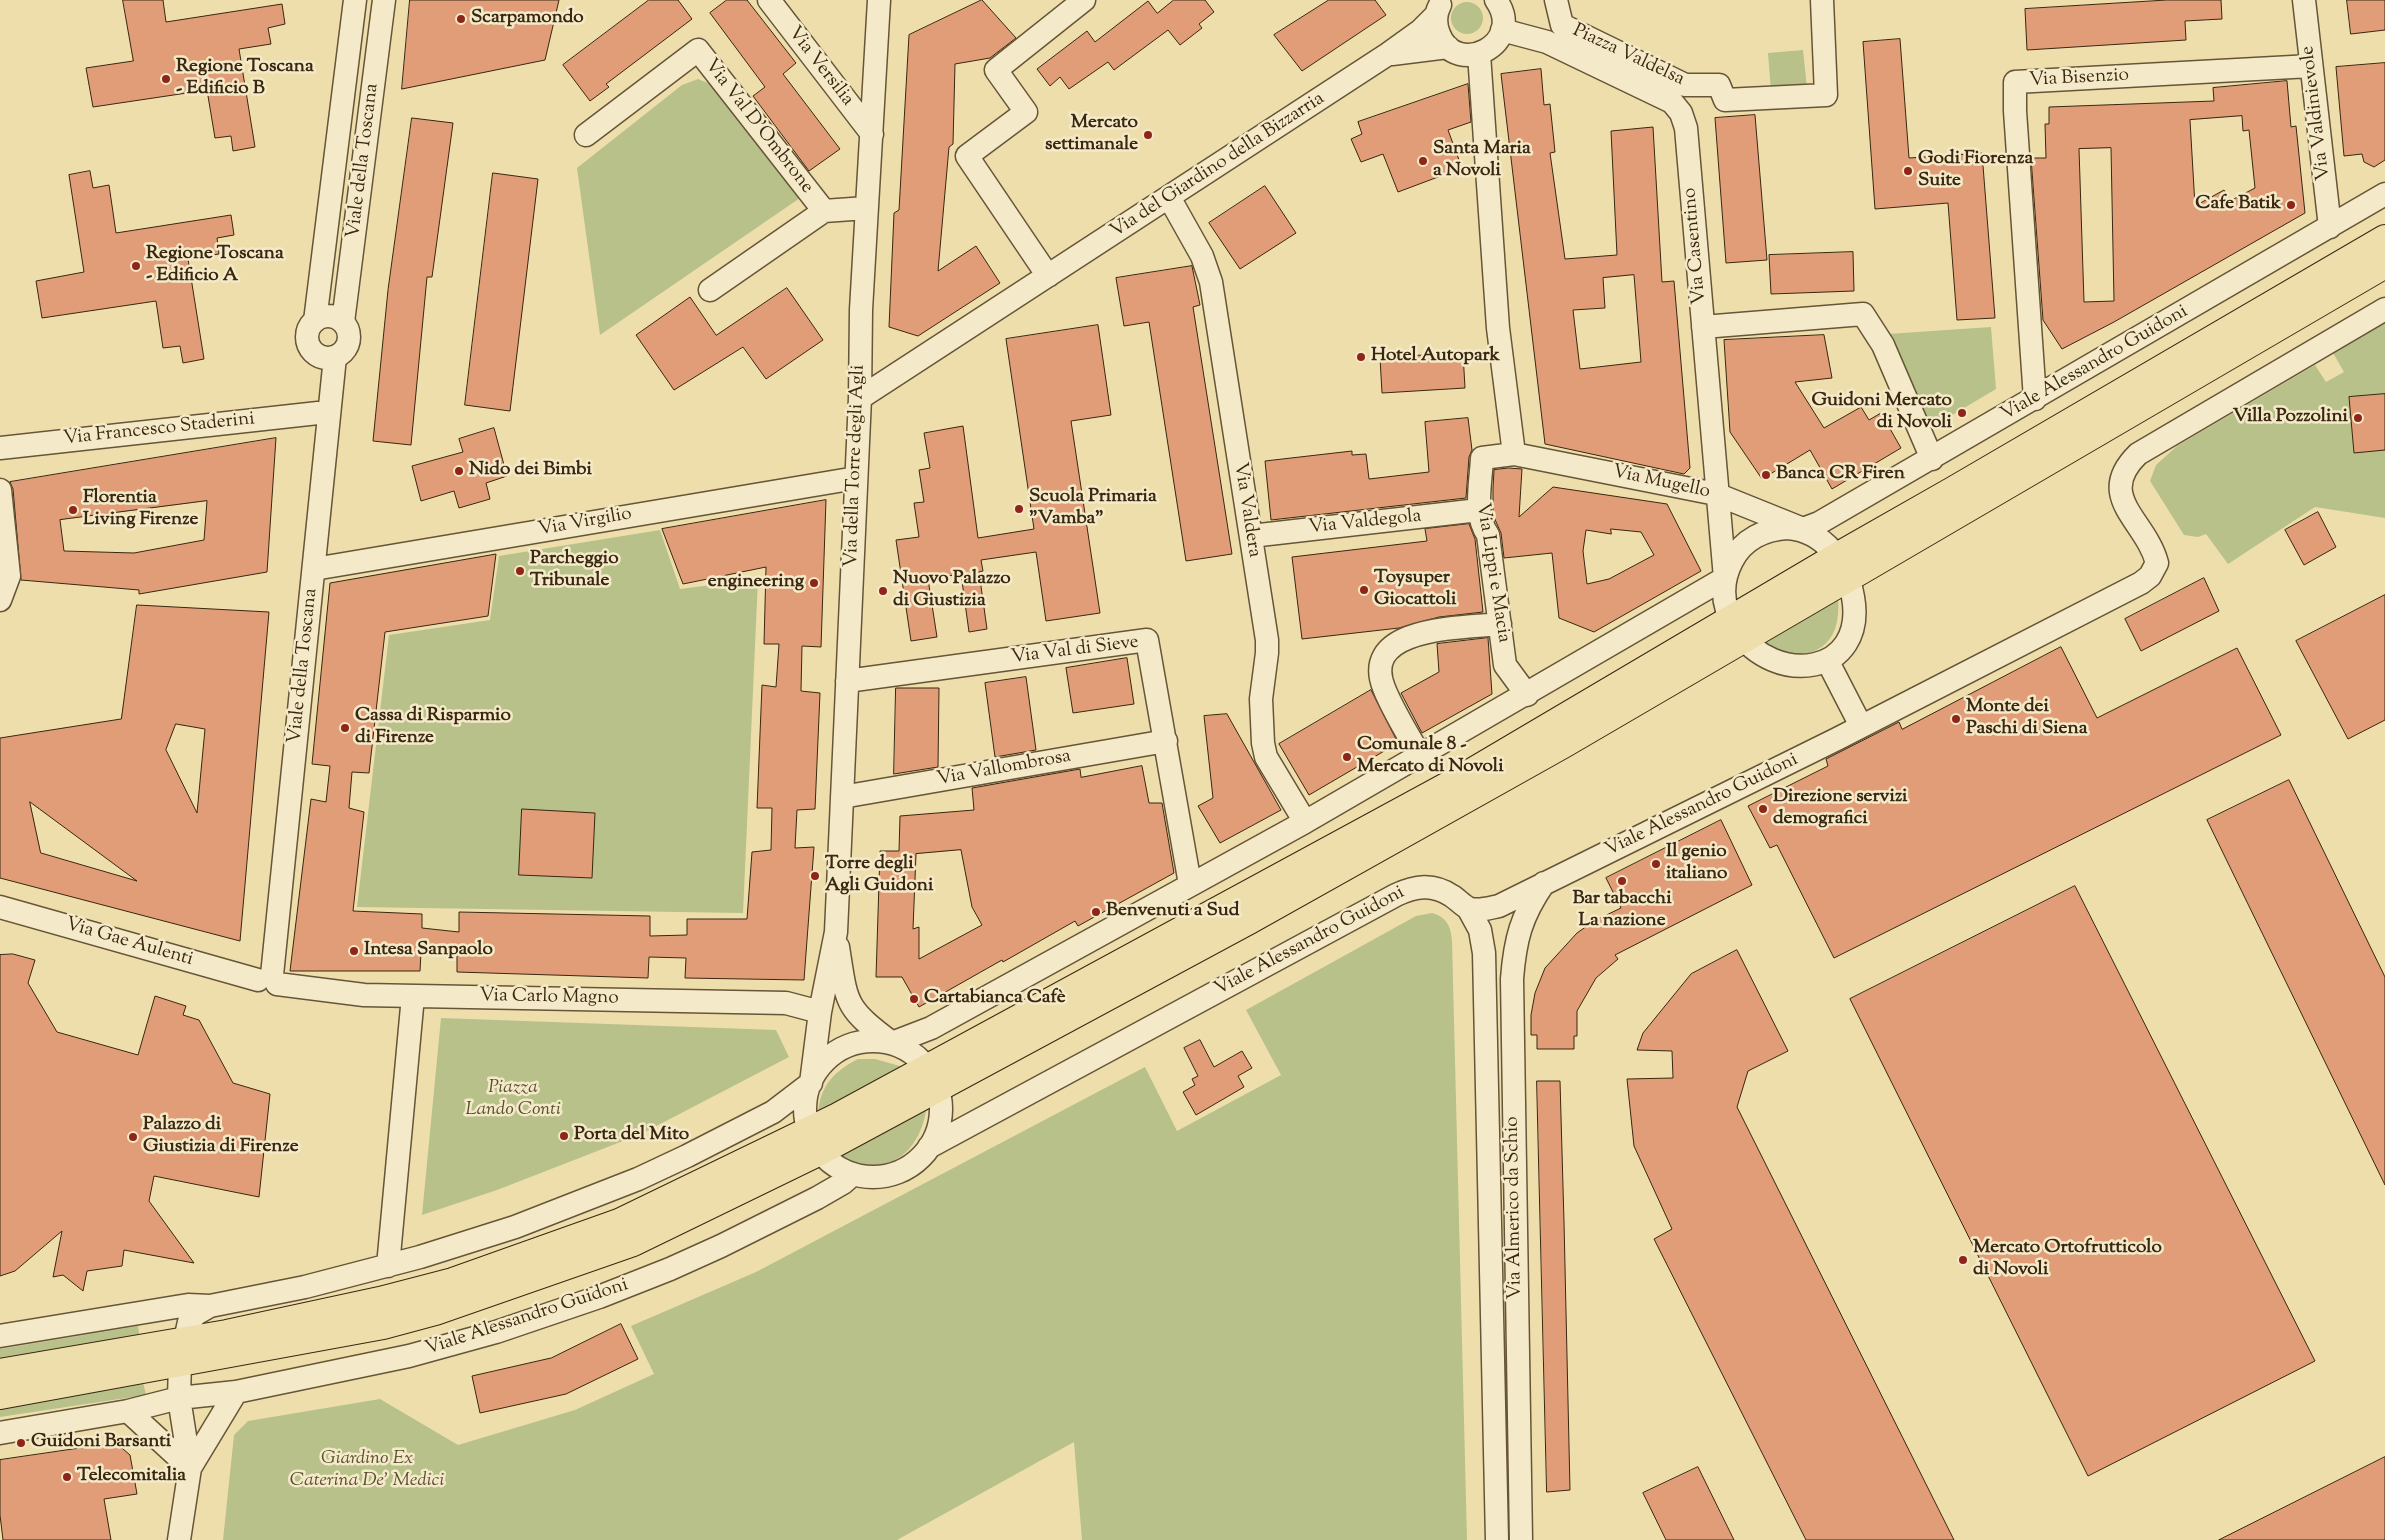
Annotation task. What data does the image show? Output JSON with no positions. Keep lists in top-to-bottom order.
{
  "streets": {
    "main road": ["Viale Alessandro Guidoni"],
    "street": [
      "Piazza Valdelsa",
      "Via Versilia",
      "Via Bisenzio",
      "Via Valdinievole",
      "Via Val D'Ombrone",
      "Viale della Toscana",
      "Via del Giardino della Bizzarria",
      "Via Casentino",
      "Via Francesco Staderini",
      "Via della Torre degli Agli",
      "Via Mugello",
      "Via Valdera",
      "Via Virgilio",
      "Via Valdegola",
      "Via Lippi e Macia",
      "Via Val di Sieve",
      "Via Vallombrosa",
      "Via Gae Aulenti",
      "Via Carlo Magno",
      "Via Almerico da Schio"
    ]
  },
  "crossings": [
    ["Via Versilia", "Via della Torre degli Agli"],
    ["Via Bisenzio", "Via Valdinievole"],
    ["Via Bisenzio", "Viale Alessandro Guidoni"],
    ["Via Valdinievole", "Viale Alessandro Guidoni"],
    ["Via Val D'Ombrone", "Via della Torre degli Agli"],
    ["Viale della Toscana", "Via Francesco Staderini"],
    ["Viale della Toscana", "Via Virgilio"],
    ["Viale della Toscana", "Via Gae Aulenti"],
    ["Viale della Toscana", "Via Carlo Magno"],
    ["Via del Giardino della Bizzarria", "Via della Torre degli Agli"],
    ["Via del Giardino della Bizzarria", "Via Valdera"],
    ["Via Casentino", "Viale Alessandro Guidoni"],
    ["Via Casentino", "Via Mugello"],
    ["Viale Alessandro Guidoni", "Via Mugello"],
    ["Viale Alessandro Guidoni", "Via Almerico da Schio"],
    ["Via della Torre degli Agli", "Via Virgilio"],
    ["Via della Torre degli Agli", "Via Val di Sieve"],
    ["Via della Torre degli Agli", "Via Vallombrosa"],
    ["Via della Torre degli Agli", "Via Carlo Magno"],
    ["Via Mugello", "Via Lippi e Macia"],
    ["Via Valdera", "Via Valdegola"],
    ["Via Valdegola", "Via Lippi e Macia"],
    ["Via Val di Sieve", "Via Vallombrosa"],
    ["Via Gae Aulenti", "Via Carlo Magno"]
  ],
  "parks": ["Piazza Lando Conti", "Giardino Ex Caterina De' Medici"],
  "places": [
    "Scarpamondo",
    "Regione Toscana - Edificio B",
    "Mercato settimanale",
    "Santa Maria a Novoli",
    "Godi Fiorenza Suite",
    "Cafe Batik",
    "Regione Toscana - Edificio A",
    "Hotel Autopark",
    "Guidoni Mercato di Novoli",
    "Villa Pozzolini",
    "Nido dei Bimbi",
    "Banca CR Firen",
    "Scuola Primaria \"Vamba\"",
    "Florentia Living Firenze",
    "Parcheggio Tribunale",
    "engineering",
    "Toysuper Giocattoli",
    "Nuovo Palazzo di Giustizia",
    "Monte dei Paschi di Siena",
    "Cassa di Risparmio di Firenze",
    "Comunale 8 - Mercato di Novoli",
    "Direzione servizi demografici",
    "Il genio italiano",
    "Torre degli Agli Guidoni",
    "Bar tabacchi La nazione",
    "Benvenuti a Sud",
    "Intesa Sanpaolo",
    "Cartabianca Cafè",
    "Porta del Mito",
    "Palazzo di Giustizia di Firenze",
    "Mercato Ortofrutticolo di Novoli",
    "Guidoni Barsanti",
    "Telecomitalia"
  ]
}
